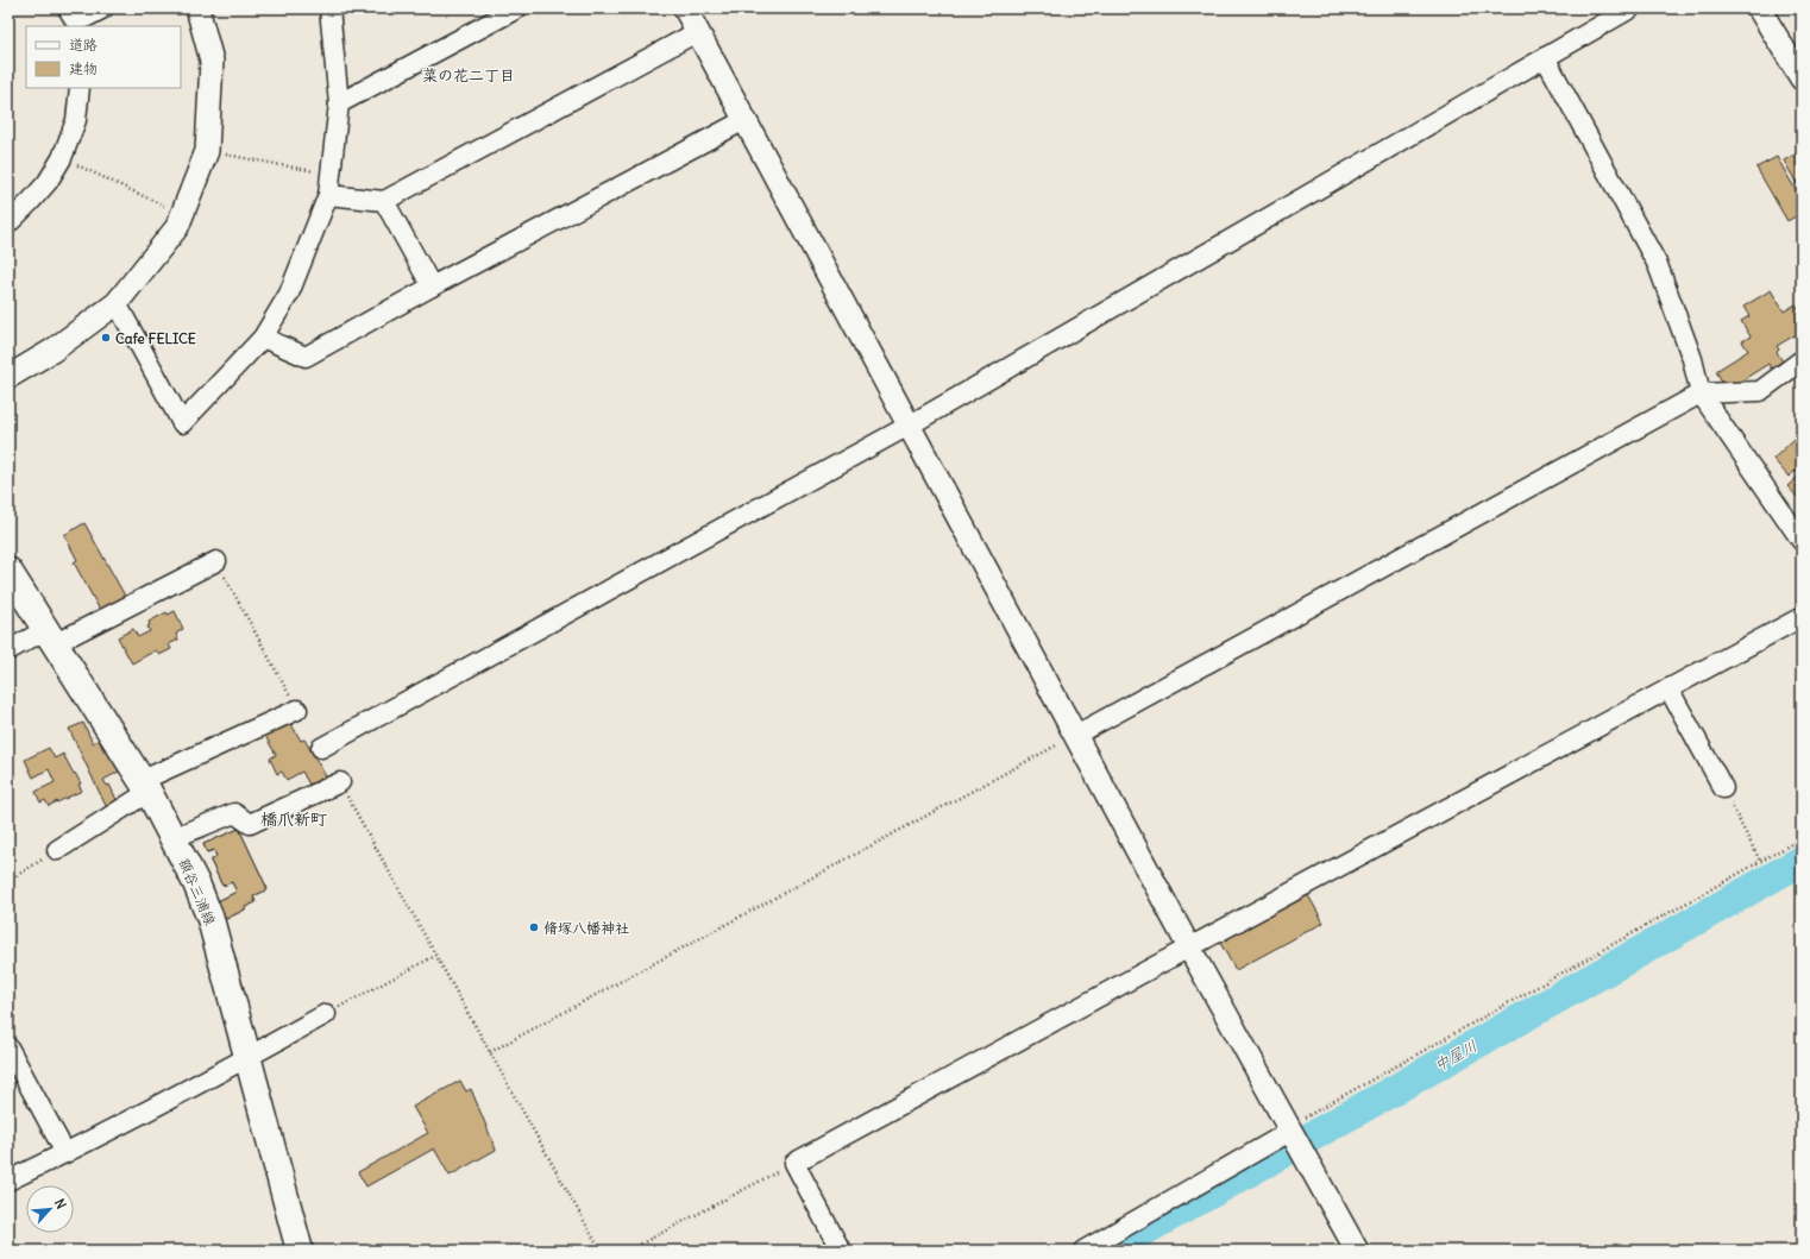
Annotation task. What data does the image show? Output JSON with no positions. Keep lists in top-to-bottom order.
{
  "streets": {
    "main road": ["額谷三浦線"]
  },
  "districts": ["菜の花二丁目", "橋爪新町"],
  "water": ["中屋川"],
  "places": ["Cafe FELICE", "脩塚八幡神社"],
  "legend": ["道路", "建物"],
  "north": "top right"
}
